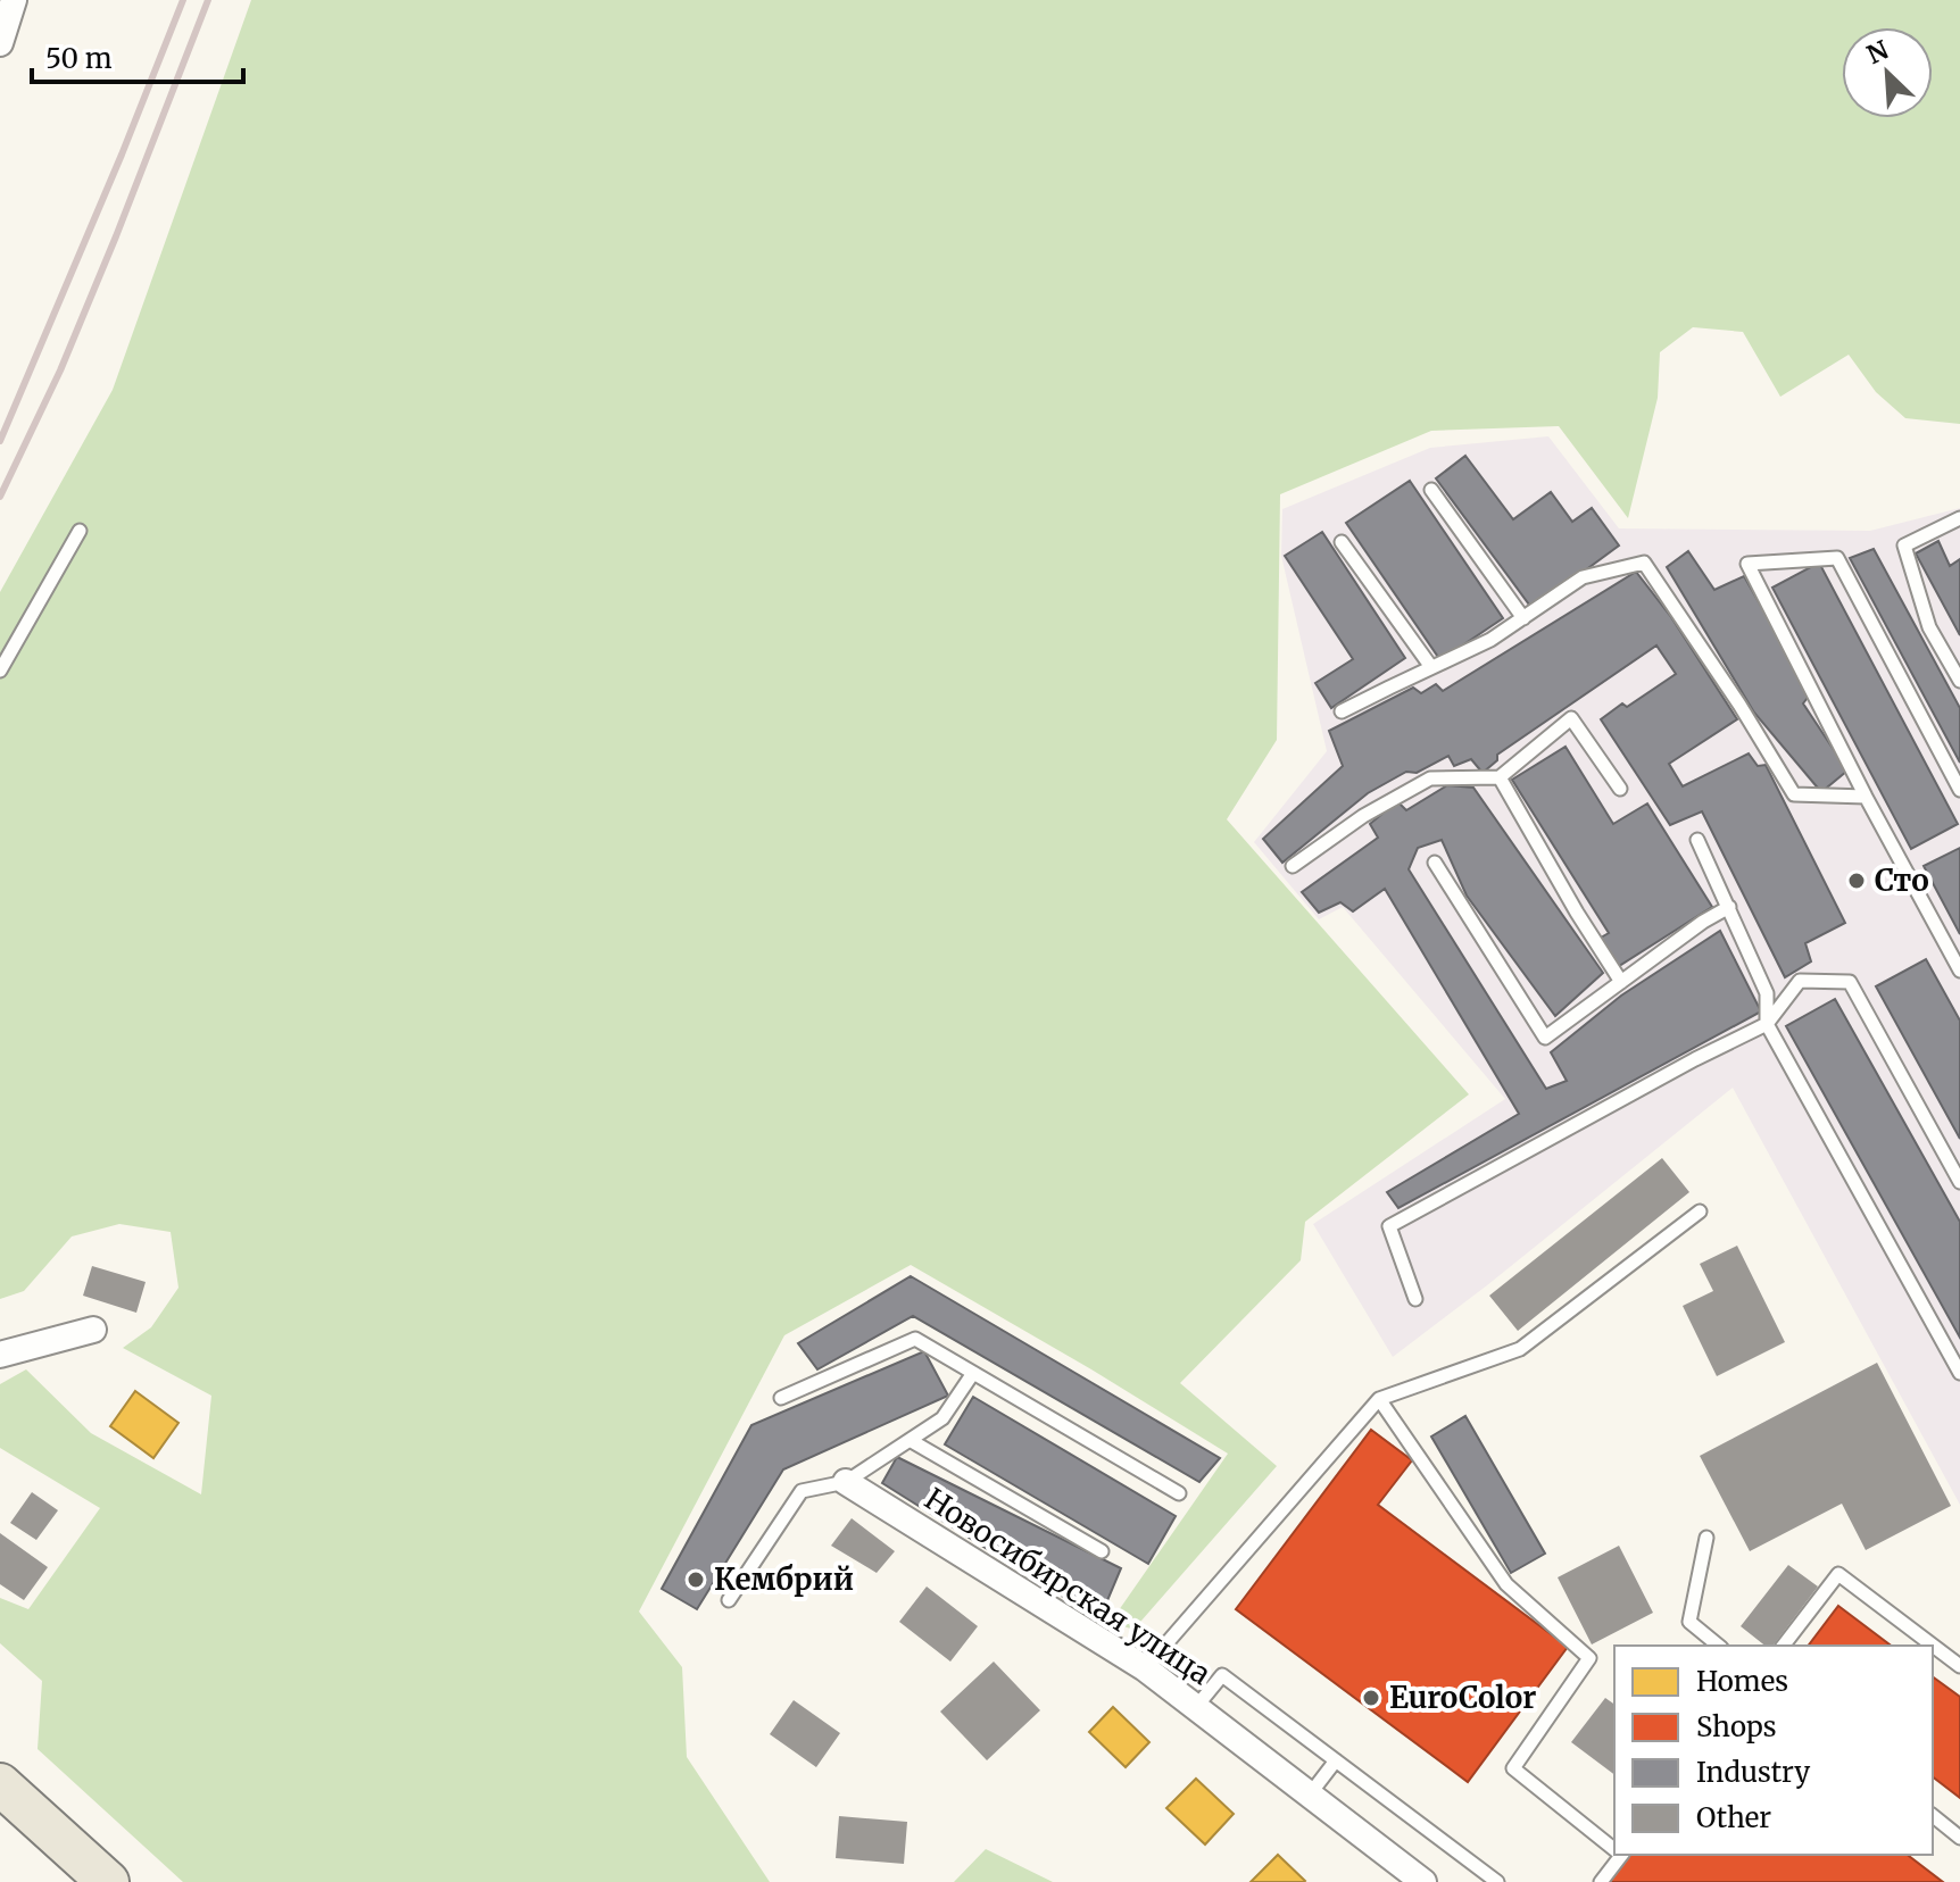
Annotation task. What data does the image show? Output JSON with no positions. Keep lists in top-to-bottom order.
{
  "streets": {
    "street": ["Новосибирская улица"]
  },
  "places": ["Сто", "Кембрий", "EuroColor"],
  "legend": [
    "Homes",
    "Shops",
    "Industry",
    "Other"
  ],
  "scale_bar": "50 m",
  "north": "top left"
}
